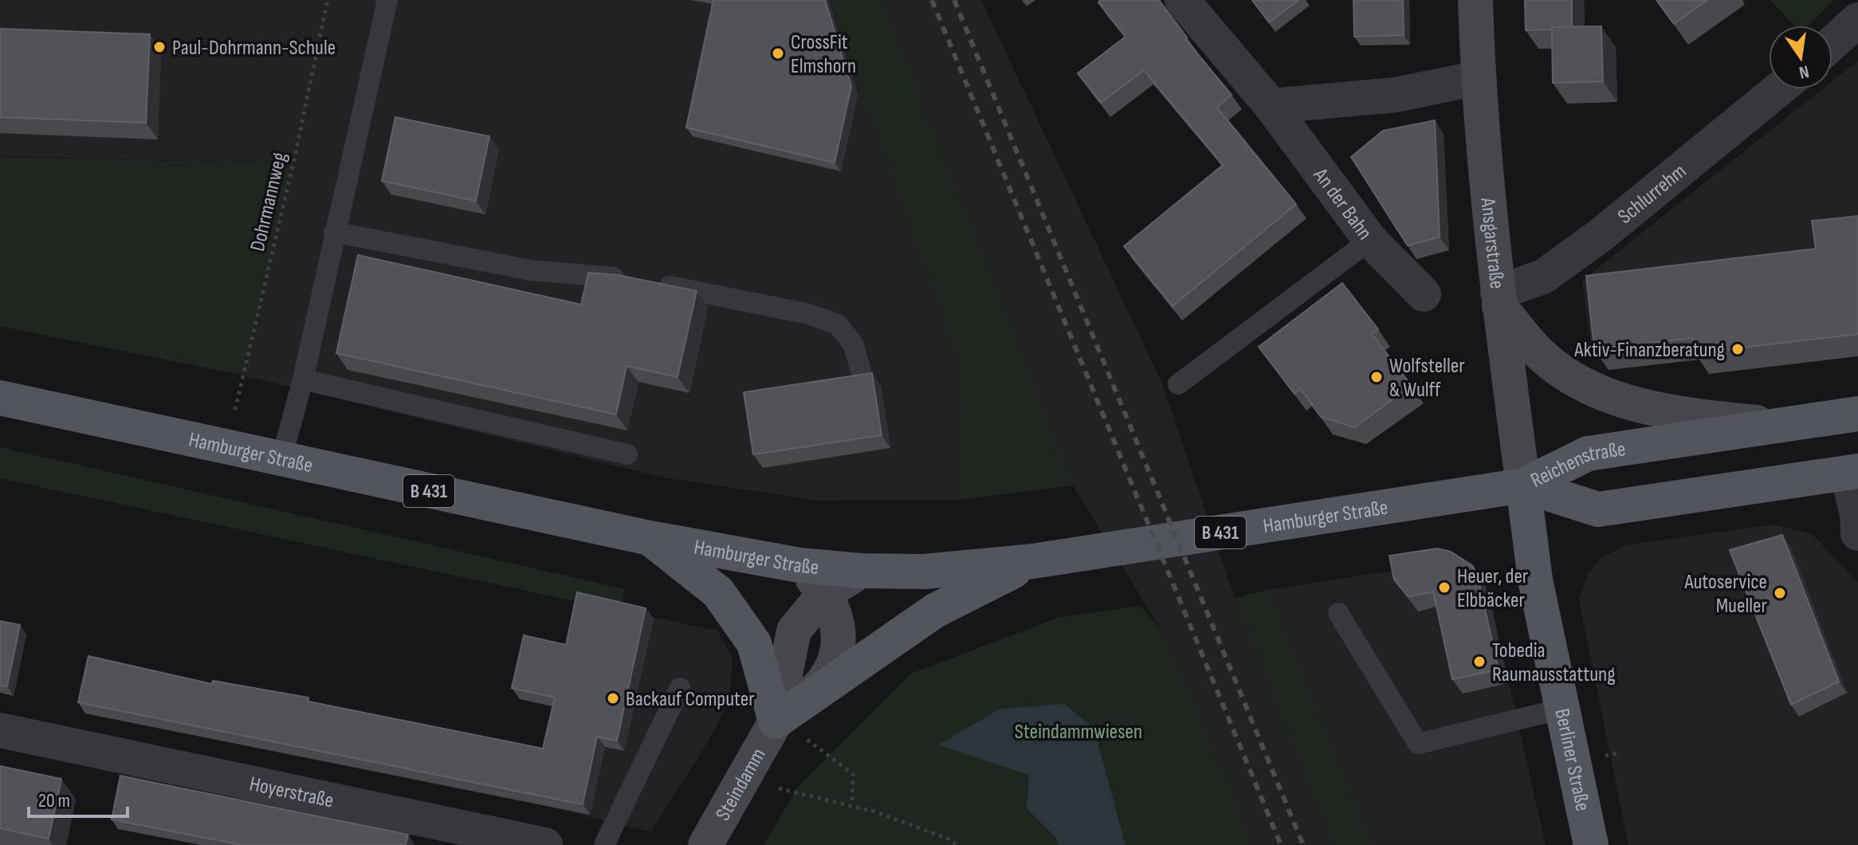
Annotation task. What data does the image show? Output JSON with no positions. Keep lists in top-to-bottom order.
{
  "streets": {
    "main road": [
      "Hamburger Straße",
      "Reichenstraße",
      "B 431",
      "Berliner Straße"
    ],
    "street": [
      "Schlurrehm",
      "An der Bahn",
      "Ansgarstraße",
      "Steindamm",
      "Hoyerstraße"
    ],
    "path": ["Dohrmannweg"]
  },
  "crossings": [
    ["Schlurrehm", "Ansgarstraße"],
    ["Ansgarstraße", "Hamburger Straße"],
    ["Ansgarstraße", "Reichenstraße"],
    ["Ansgarstraße", "Berliner Straße"],
    ["Hamburger Straße", "Reichenstraße"],
    ["Hamburger Straße", "Berliner Straße"],
    ["Hamburger Straße", "Steindamm"],
    ["Reichenstraße", "Berliner Straße"]
  ],
  "parks": ["Steindammwiesen"],
  "places": [
    "Paul-Dohrmann-Schule",
    "CrossFit Elmshorn",
    "Aktiv-Finanzberatung",
    "Wolfsteller & Wulff",
    "Heuer, der Elbbäcker",
    "Autoservice Mueller",
    "Tobedia Raumausstattung",
    "Backauf Computer"
  ],
  "scale_bar": "20 m",
  "north": "bottom"
}
